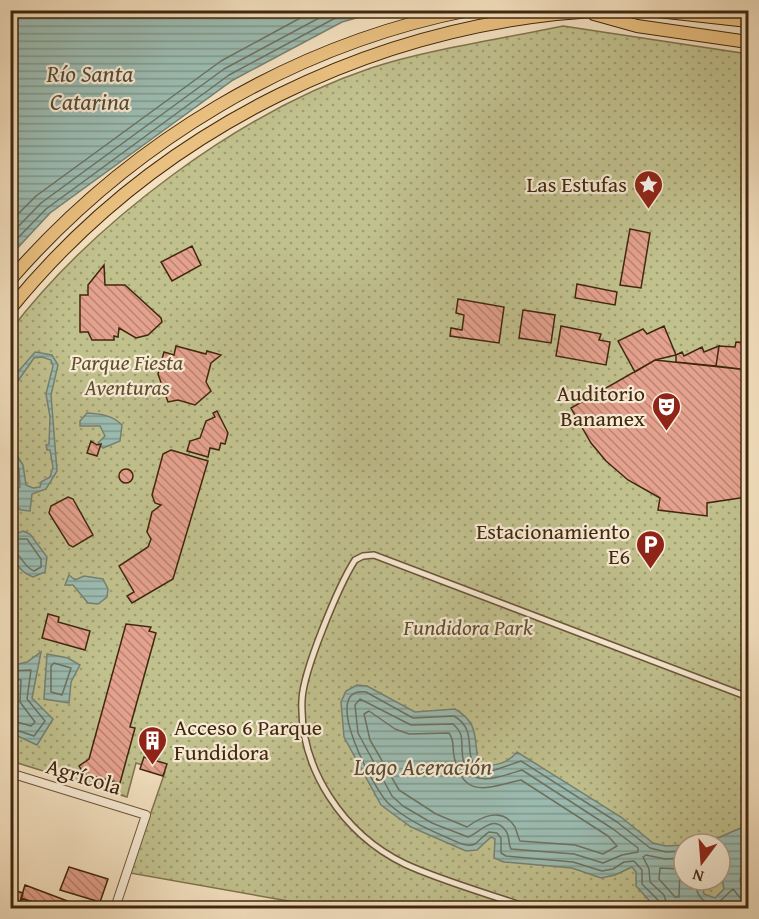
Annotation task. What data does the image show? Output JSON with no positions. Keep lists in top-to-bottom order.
{
  "streets": {
    "street": ["Agrícola"]
  },
  "water": ["Río Santa Catarina", "Lago Aceración"],
  "parks": ["Parque Fiesta Aventuras", "Fundidora Park"],
  "places": {
    "place": ["Las Estufas"],
    "theatre": ["Auditorio Banamex"],
    "parking": ["Estacionamiento E6"],
    "building": ["Acceso 6 Parque Fundidora"]
  },
  "north": "bottom"
}
